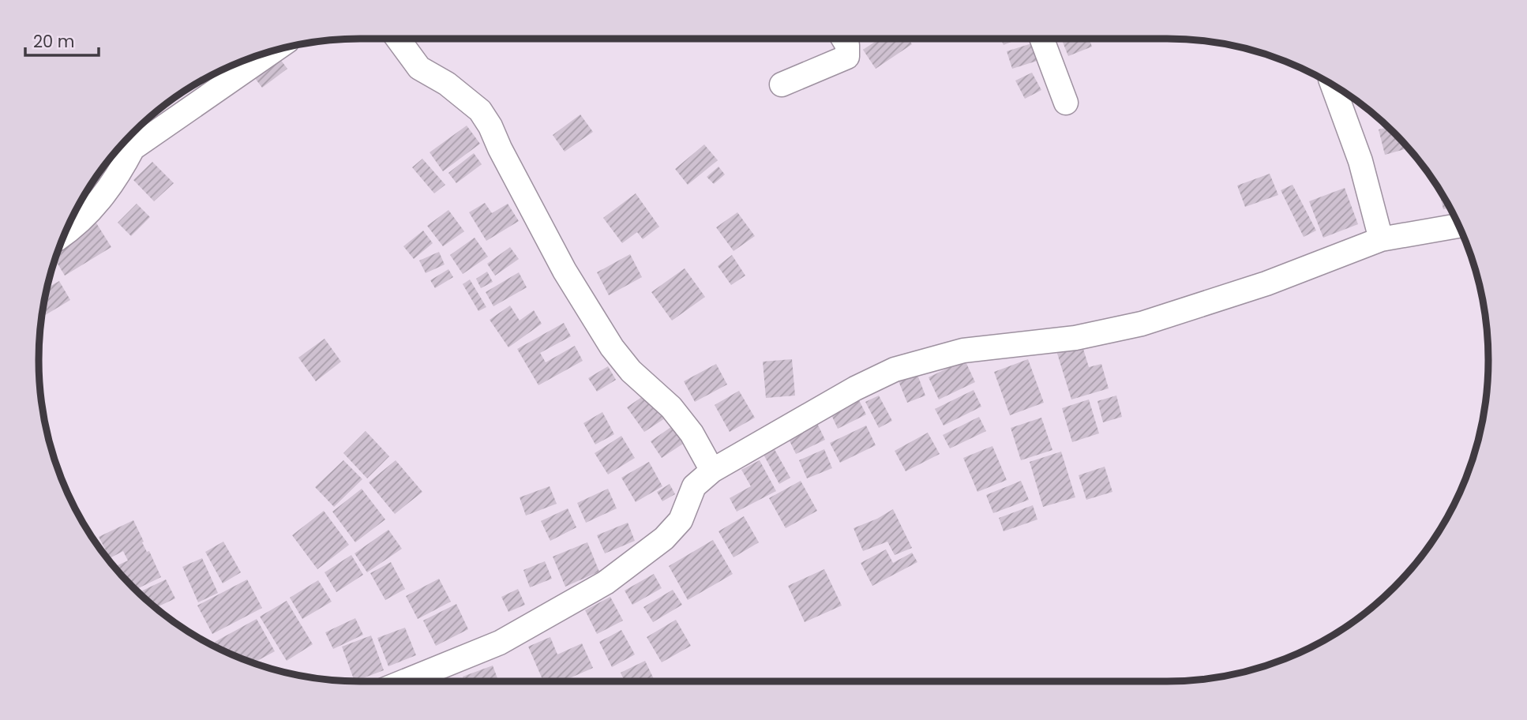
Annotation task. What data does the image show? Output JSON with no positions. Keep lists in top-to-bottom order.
{
  "scale_bar": "20 m"
}
